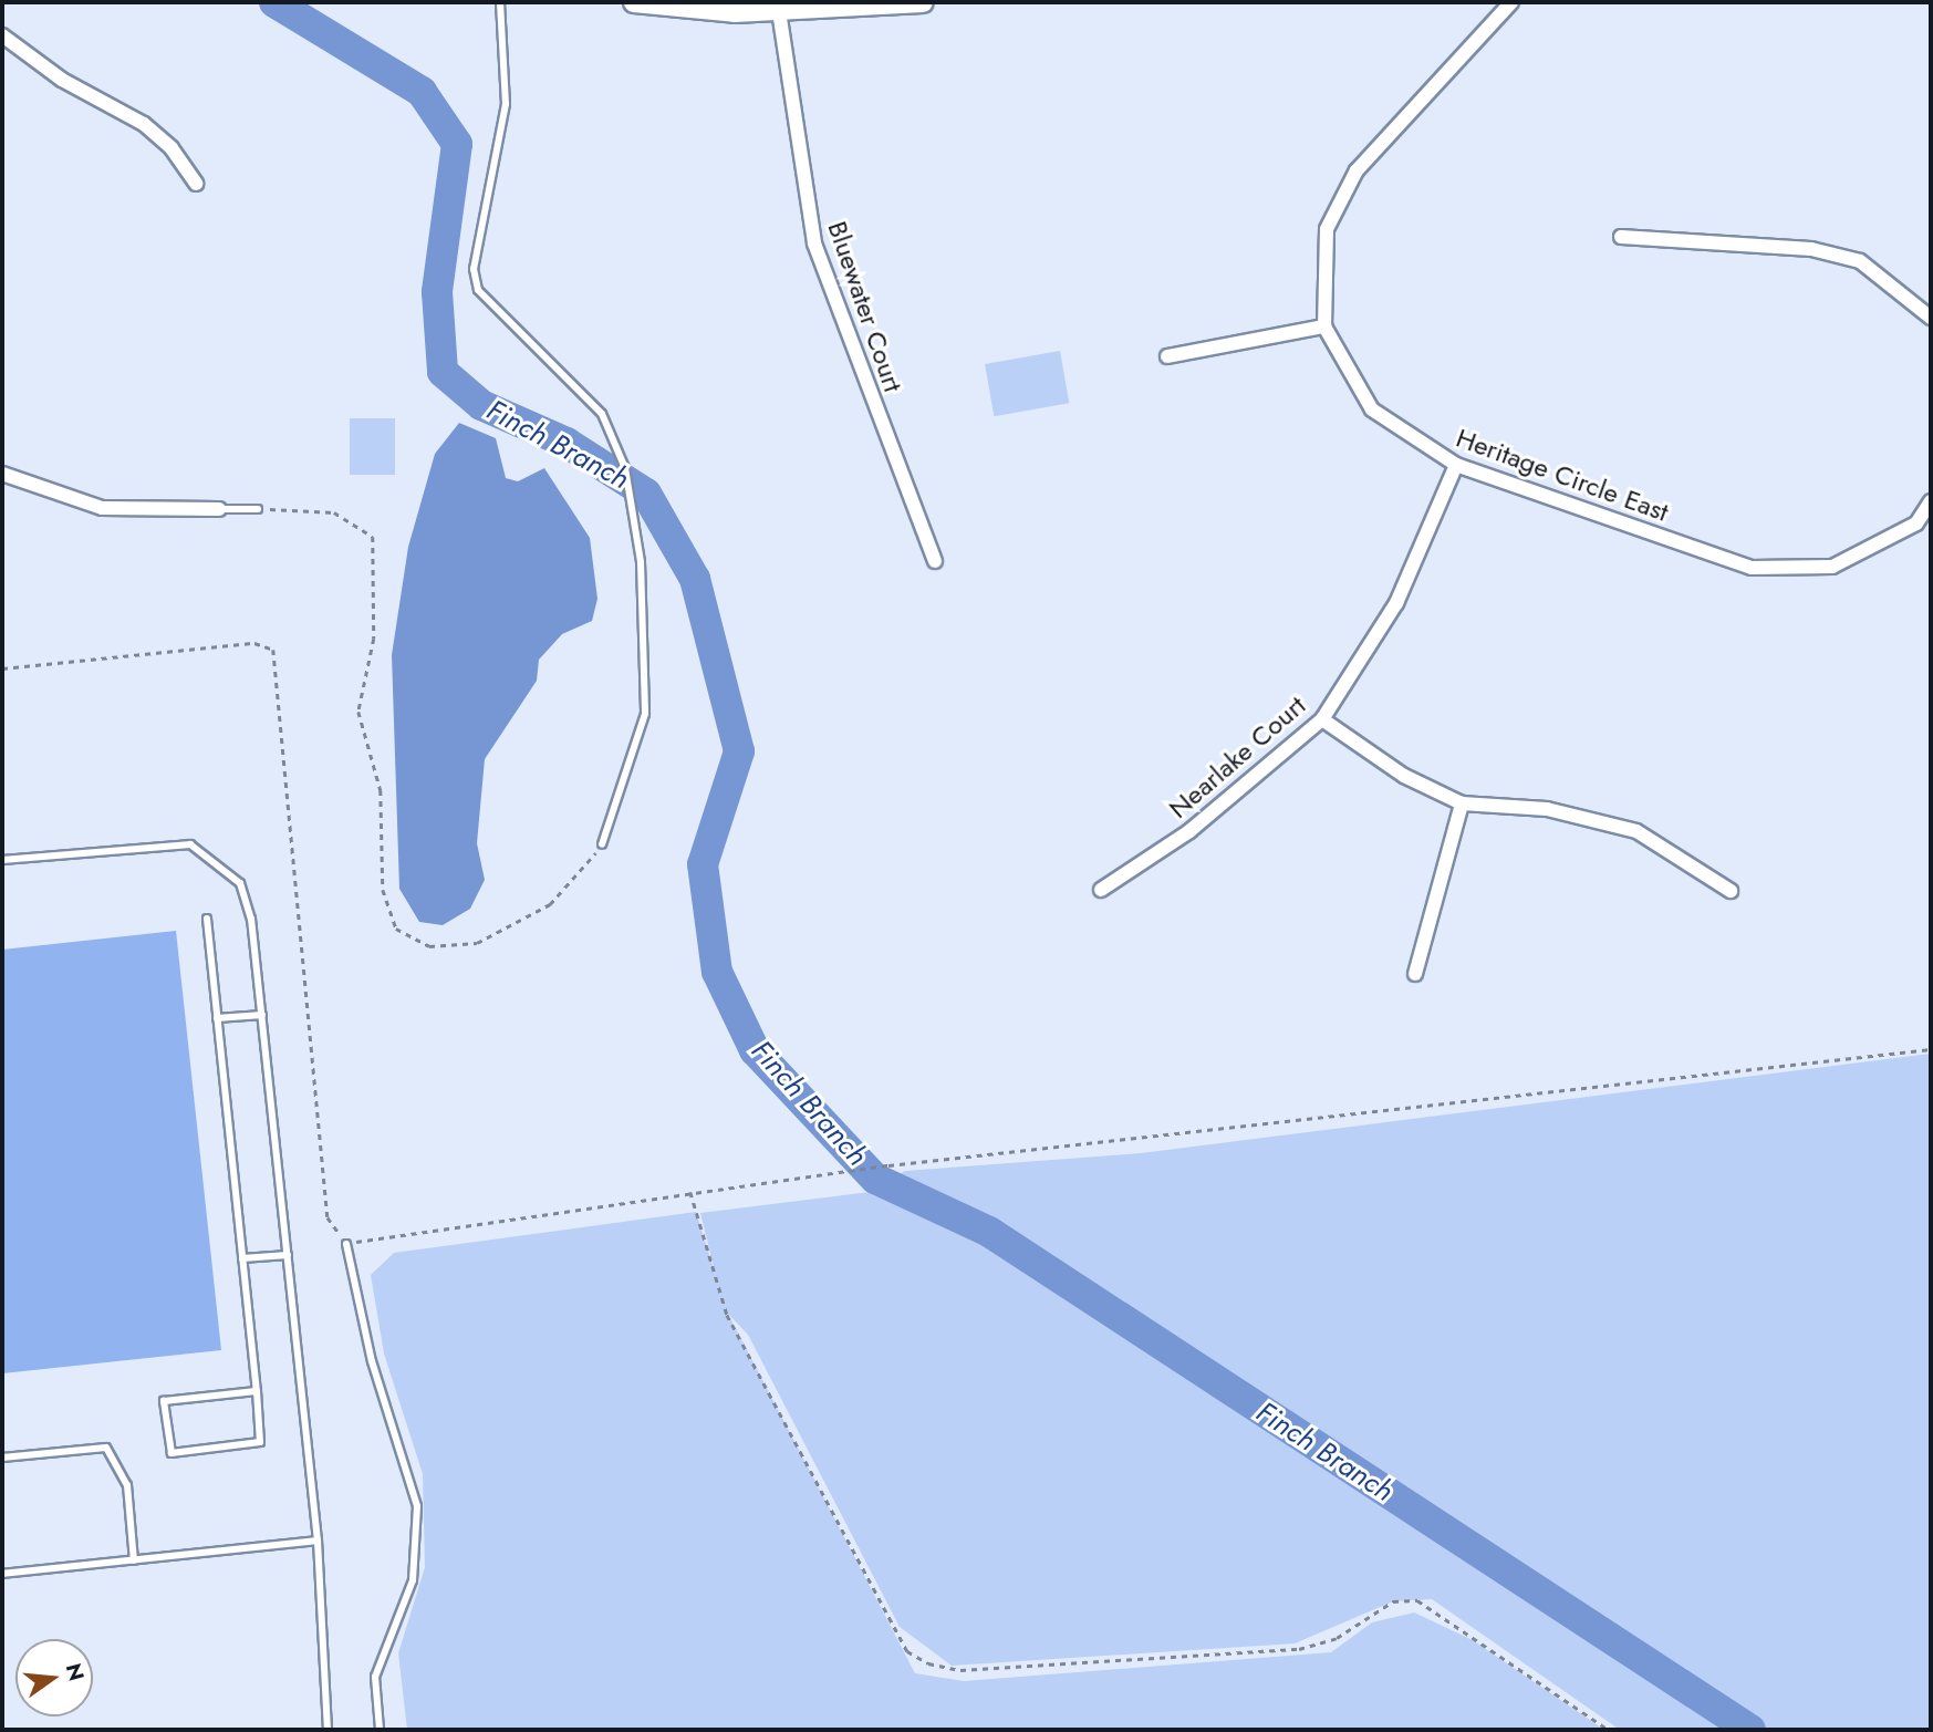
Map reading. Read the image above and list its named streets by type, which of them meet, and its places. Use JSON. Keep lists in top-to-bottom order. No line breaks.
{"streets":{"street":["Bluewater Court","Heritage Circle East","Nearlake Court"]},"crossings":[["Heritage Circle East","Nearlake Court"]],"water":["Finch Branch"],"north":"right"}
